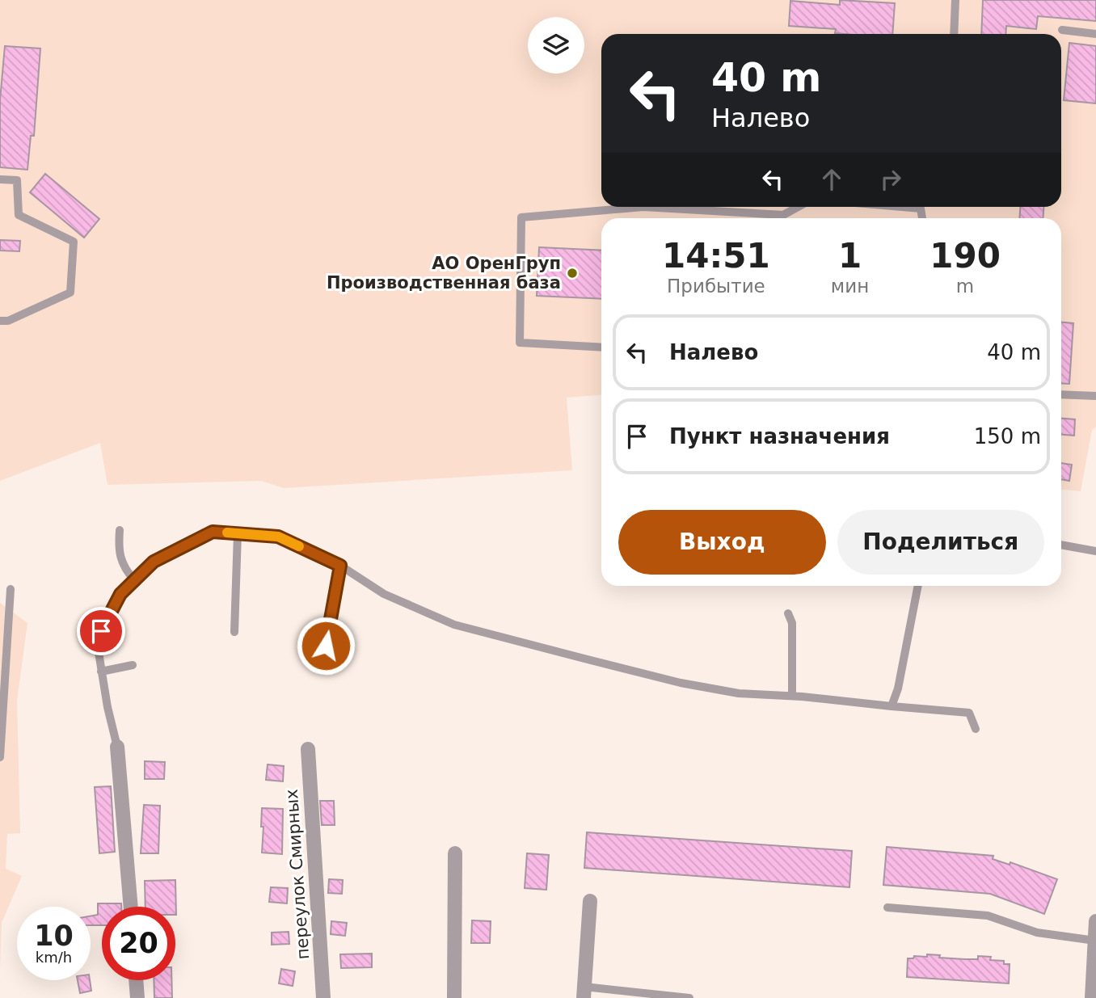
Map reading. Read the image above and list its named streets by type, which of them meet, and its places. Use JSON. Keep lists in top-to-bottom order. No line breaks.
{"streets":{"street":["переулок Смирных"]},"places":["АО ОренГруп Производственная база"],"page":{"turn":["40 m","Налево"],"eta":["14:51","Прибытие","1","мин","190","m"],"list":[{"name":"Налево","value":"40 m"},{"name":"Пункт назначения","value":"150 m"}],"buttons":["Выход","Поделиться"],"speed":"10 km/h","limit":"20"}}
